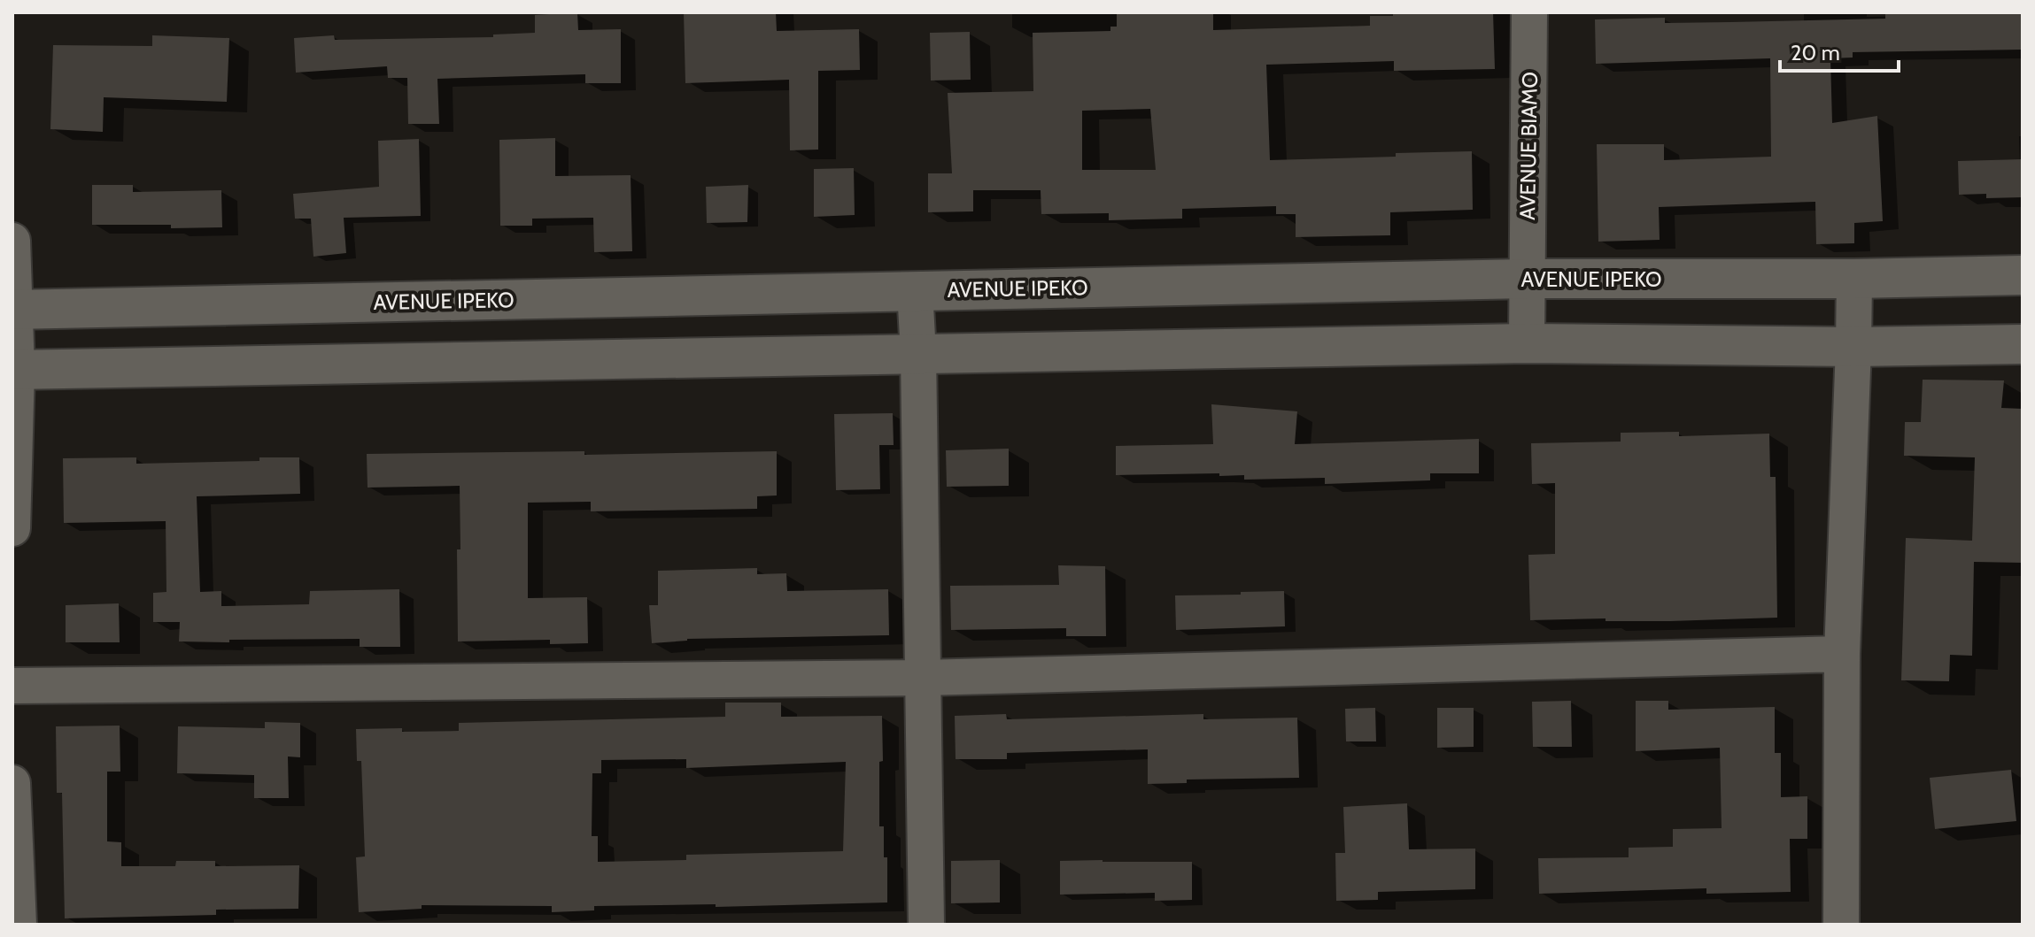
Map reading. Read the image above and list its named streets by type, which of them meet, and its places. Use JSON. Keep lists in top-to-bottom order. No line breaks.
{"streets":{"street":["AVENUE BIAMO","AVENUE IPEKO"]},"crossings":[["AVENUE BIAMO","AVENUE IPEKO"]],"scale_bar":"20 m"}
